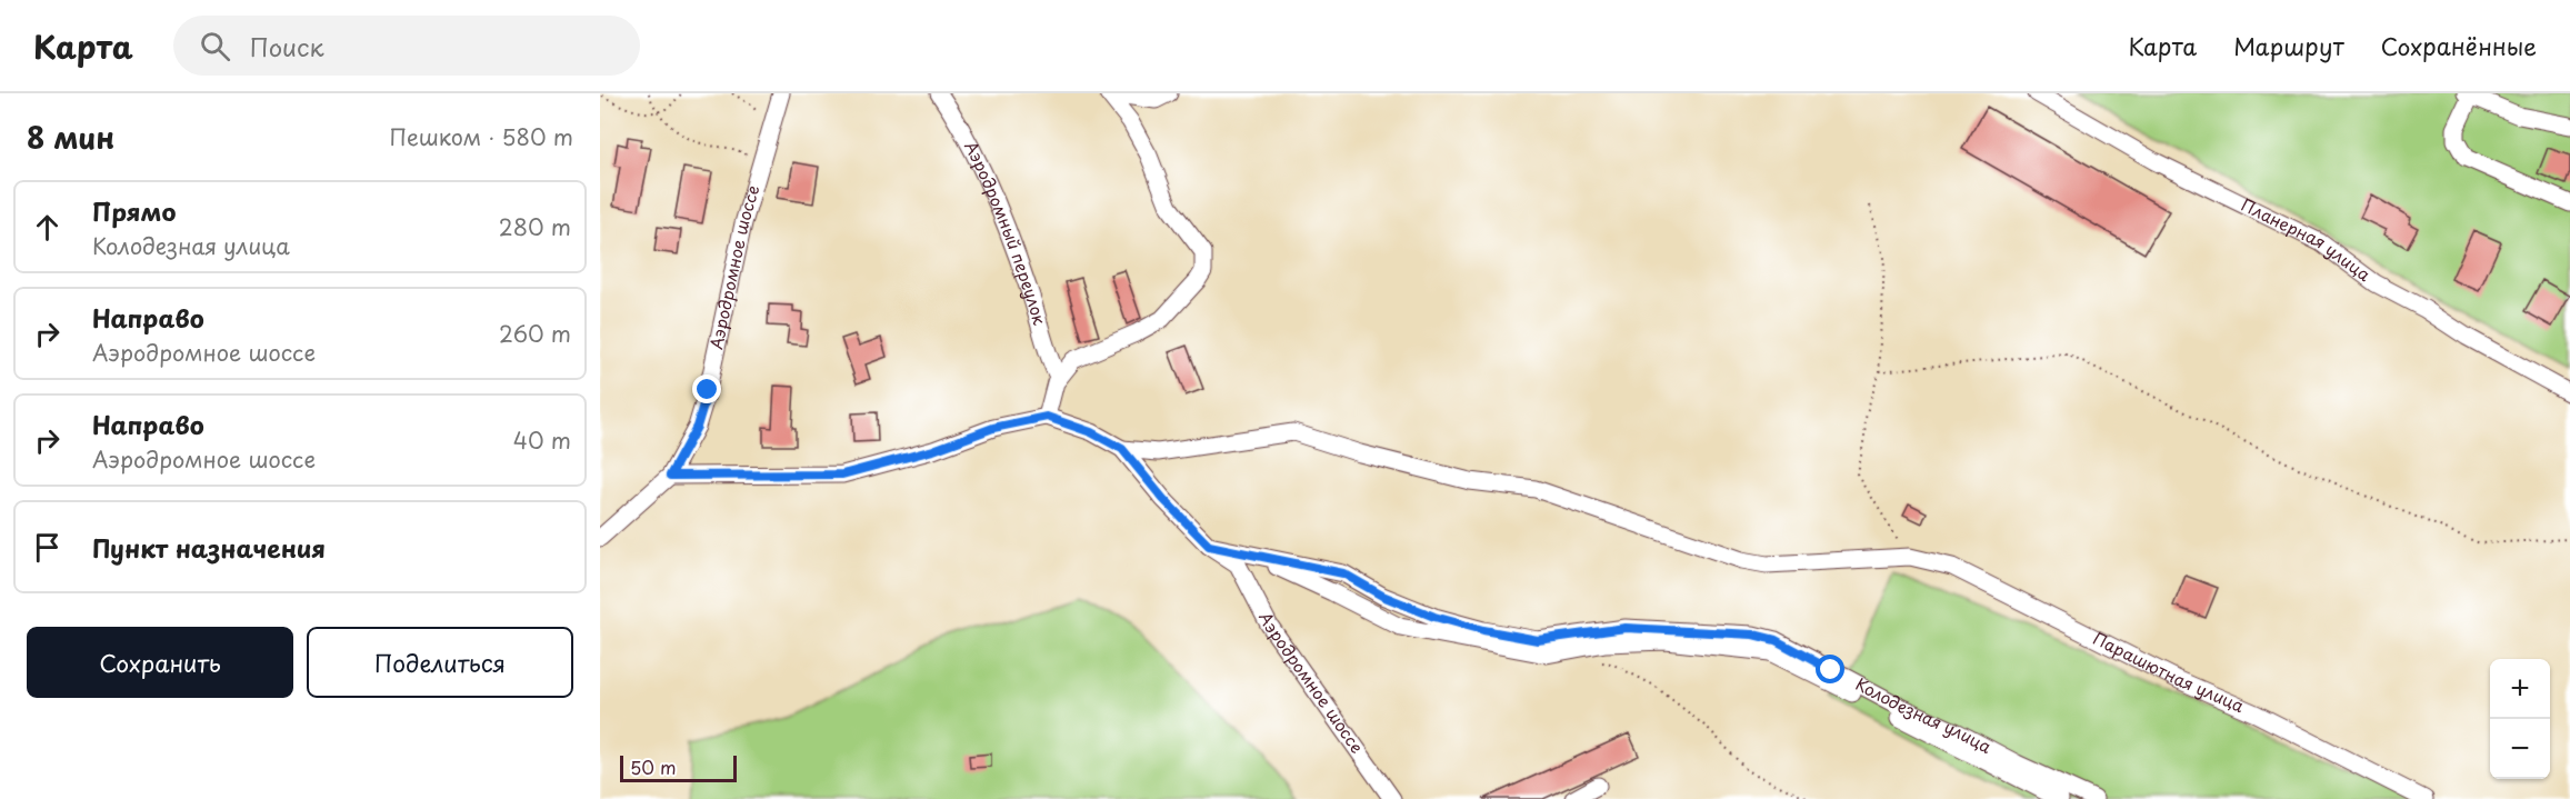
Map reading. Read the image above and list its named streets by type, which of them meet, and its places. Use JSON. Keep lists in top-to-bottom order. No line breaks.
{"streets":{"street":["Аэродромный переулок","Планерная улица","Аэродромное шоссе","Парашютная улица","Колодезная улица"]},"crossings":[["Аэродромное шоссе","Парашютная улица"],["Аэродромное шоссе","Колодезная улица"]],"scale_bar":"50 m","page":{"header":"Карта","search":"Поиск","nav":["Карта","Маршрут","Сохранённые"],"heading":["8 мин","Пешком · 580 m"],"list":[["Прямо","Колодезная улица","280 m"],["Направо","Аэродромное шоссе","260 m"],["Направо","Аэродромное шоссе","40 m"],"Пункт назначения"],"buttons":["Сохранить","Поделиться"],"map_buttons":["+","−"],"scale":"50 m"}}
